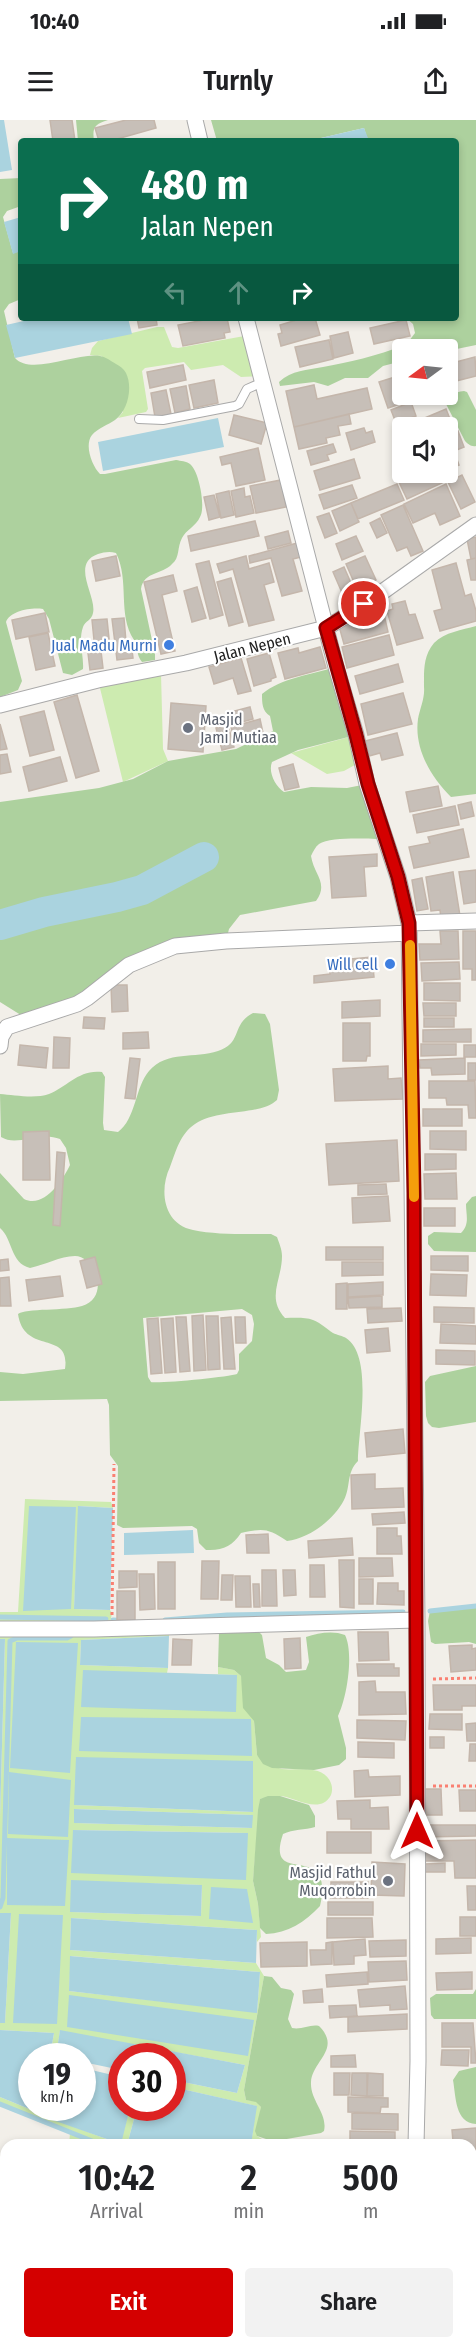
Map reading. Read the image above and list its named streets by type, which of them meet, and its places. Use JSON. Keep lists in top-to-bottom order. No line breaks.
{"streets":{"street":["Jalan Nepen"]},"places":["Jual Madu Murni","Masjid Jami Mutiaa","Will cell","Masjid Fathul Muqorrobin"],"north":"left","page":{"status":"10:40","header":"Turnly","turn":["480 m","Jalan Nepen"],"speed":"19 km/h","limit":"30","eta":["10:42","Arrival","2","min","500","m"],"buttons":["Exit","Share"]}}
